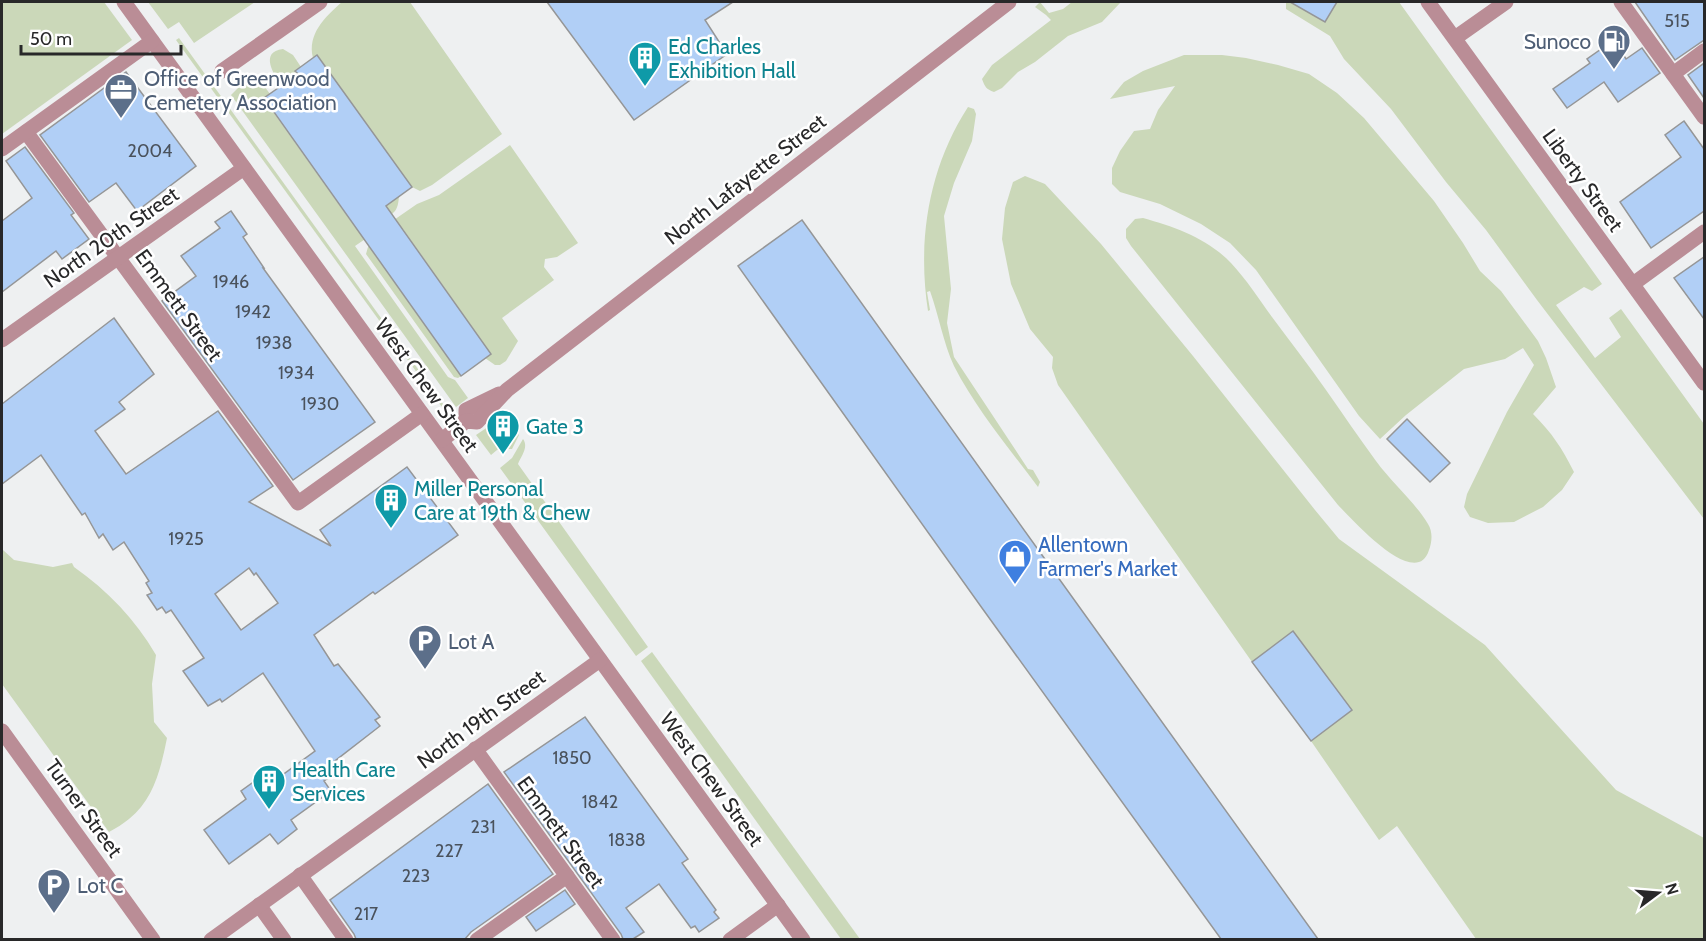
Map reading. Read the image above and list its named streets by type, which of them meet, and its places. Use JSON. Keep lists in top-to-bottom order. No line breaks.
{"streets":{"street":["North Lafayette Street","Liberty Street","North 20th Street","Emmett Street","West Chew Street","North 19th Street","Turner Street"]},"crossings":[["North Lafayette Street","West Chew Street"],["North 20th Street","Emmett Street"],["North 20th Street","West Chew Street"],["Emmett Street","West Chew Street"],["Emmett Street","North 19th Street"],["West Chew Street","North 19th Street"]],"places":{"fuel station":["Sunoco"],"building":["Ed Charles Exhibition Hall","Gate 3","Miller Personal Care at 19th & Chew","Health Care Services"],"office":["Office of Greenwood Cemetery Association"],"shop":["Allentown Farmer's Market"],"parking":["Lot A","Lot C"]},"house_numbers":["515","2004","1946","1942","1938","1934","1930","1925","1850","1842","231","1838","227","223","217"],"scale_bar":"50 m","north":"right"}
